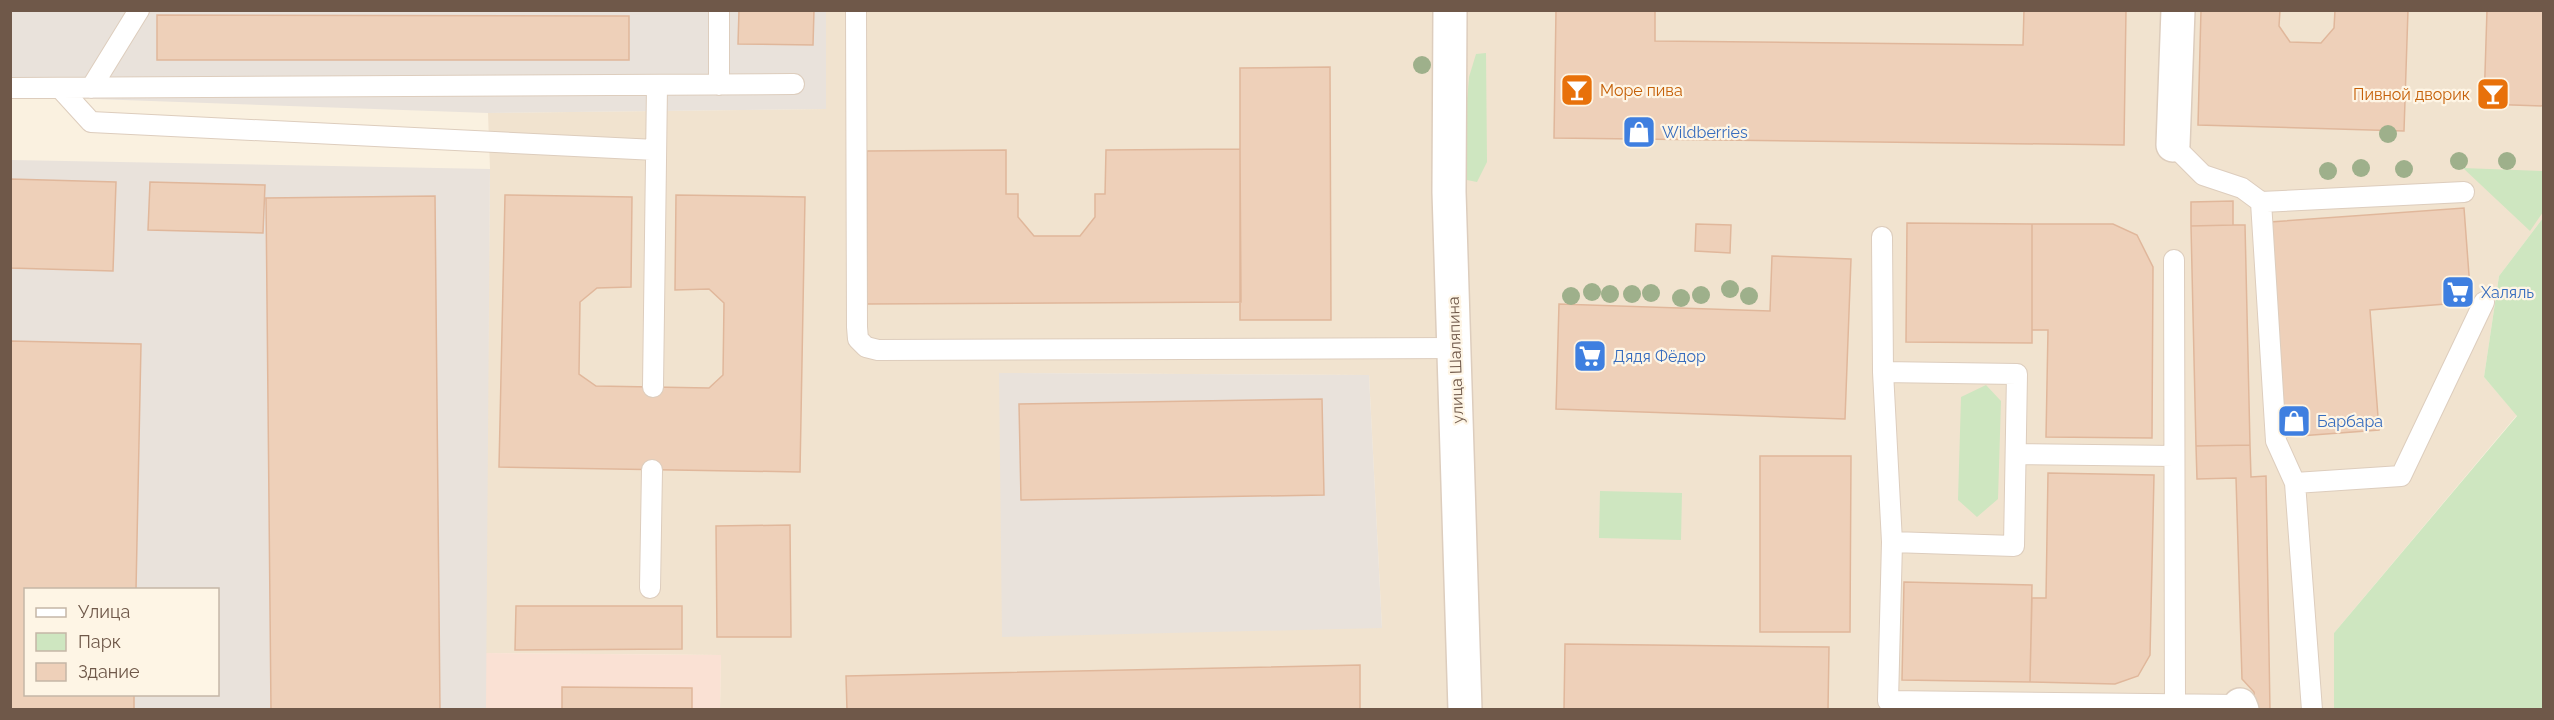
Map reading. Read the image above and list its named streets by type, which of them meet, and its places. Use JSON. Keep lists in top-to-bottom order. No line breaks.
{"streets":{"street":["улица Шаляпина"]},"places":{"bar":["Море пива","Пивной дворик"],"shop":["Wildberries","Барбара"],"supermarket":["Халяль","Дядя Фёдор"]},"legend":["Улица","Парк","Здание"]}
